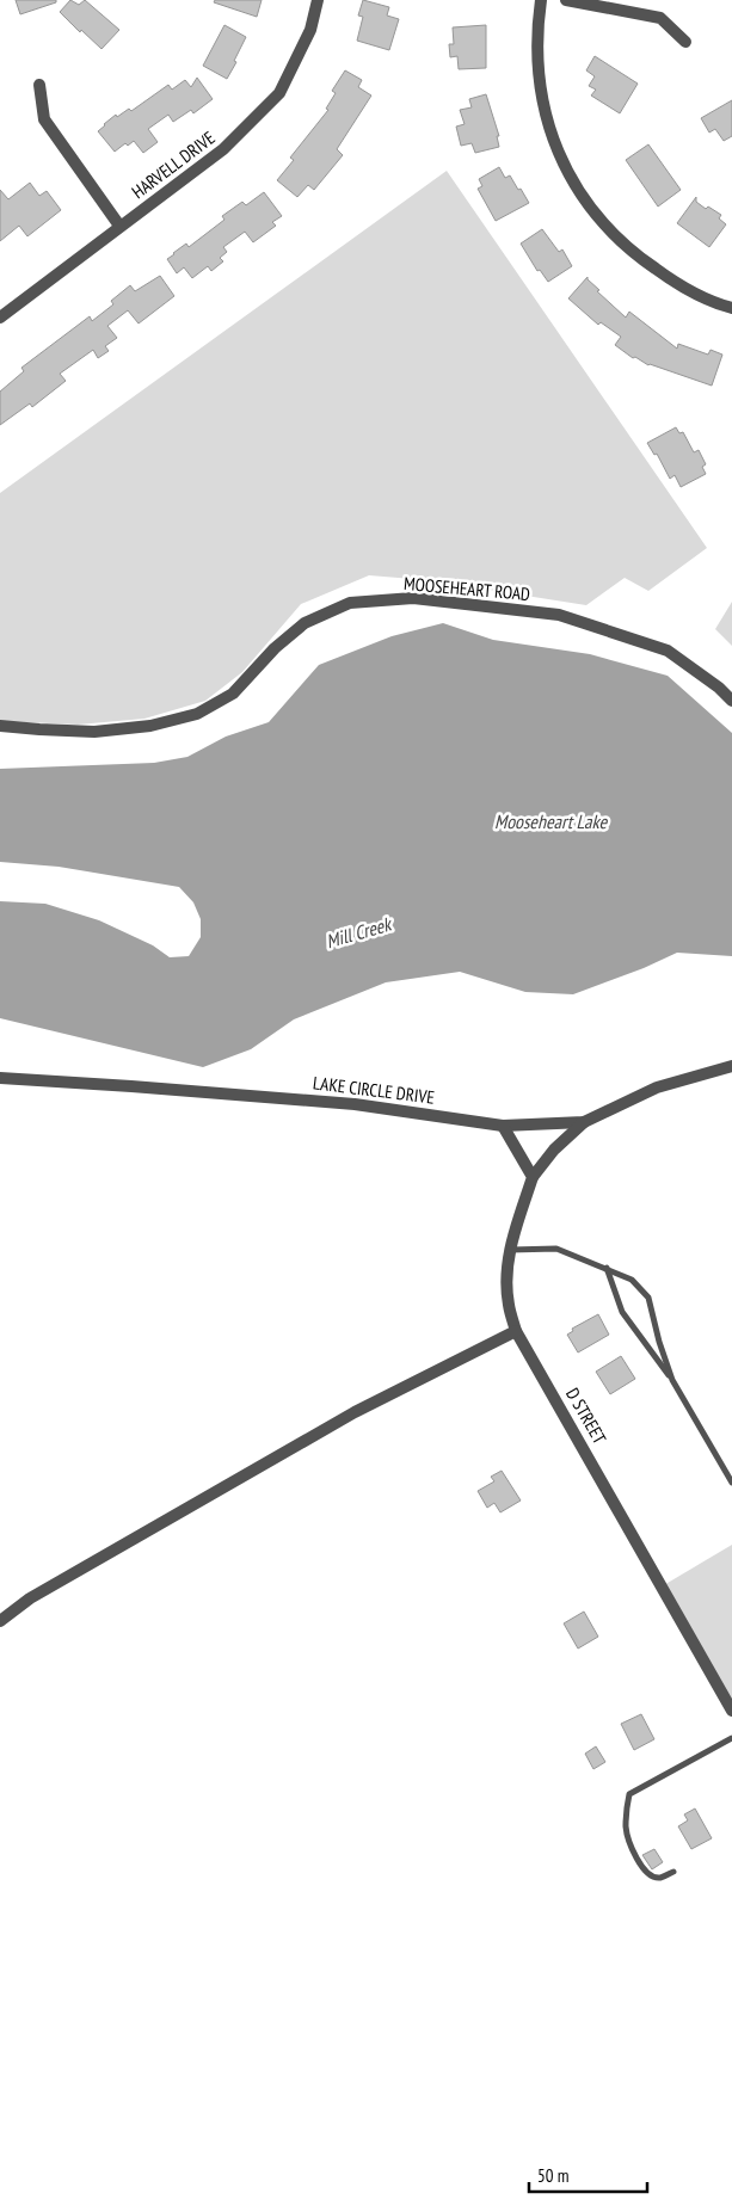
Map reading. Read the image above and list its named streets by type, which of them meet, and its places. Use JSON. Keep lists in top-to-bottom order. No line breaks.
{"streets":{"street":["HARVELL DRIVE","MOOSEHEART ROAD","LAKE CIRCLE DRIVE","D STREET"]},"water":["Mooseheart Lake","Mill Creek"],"scale_bar":"50 m"}
